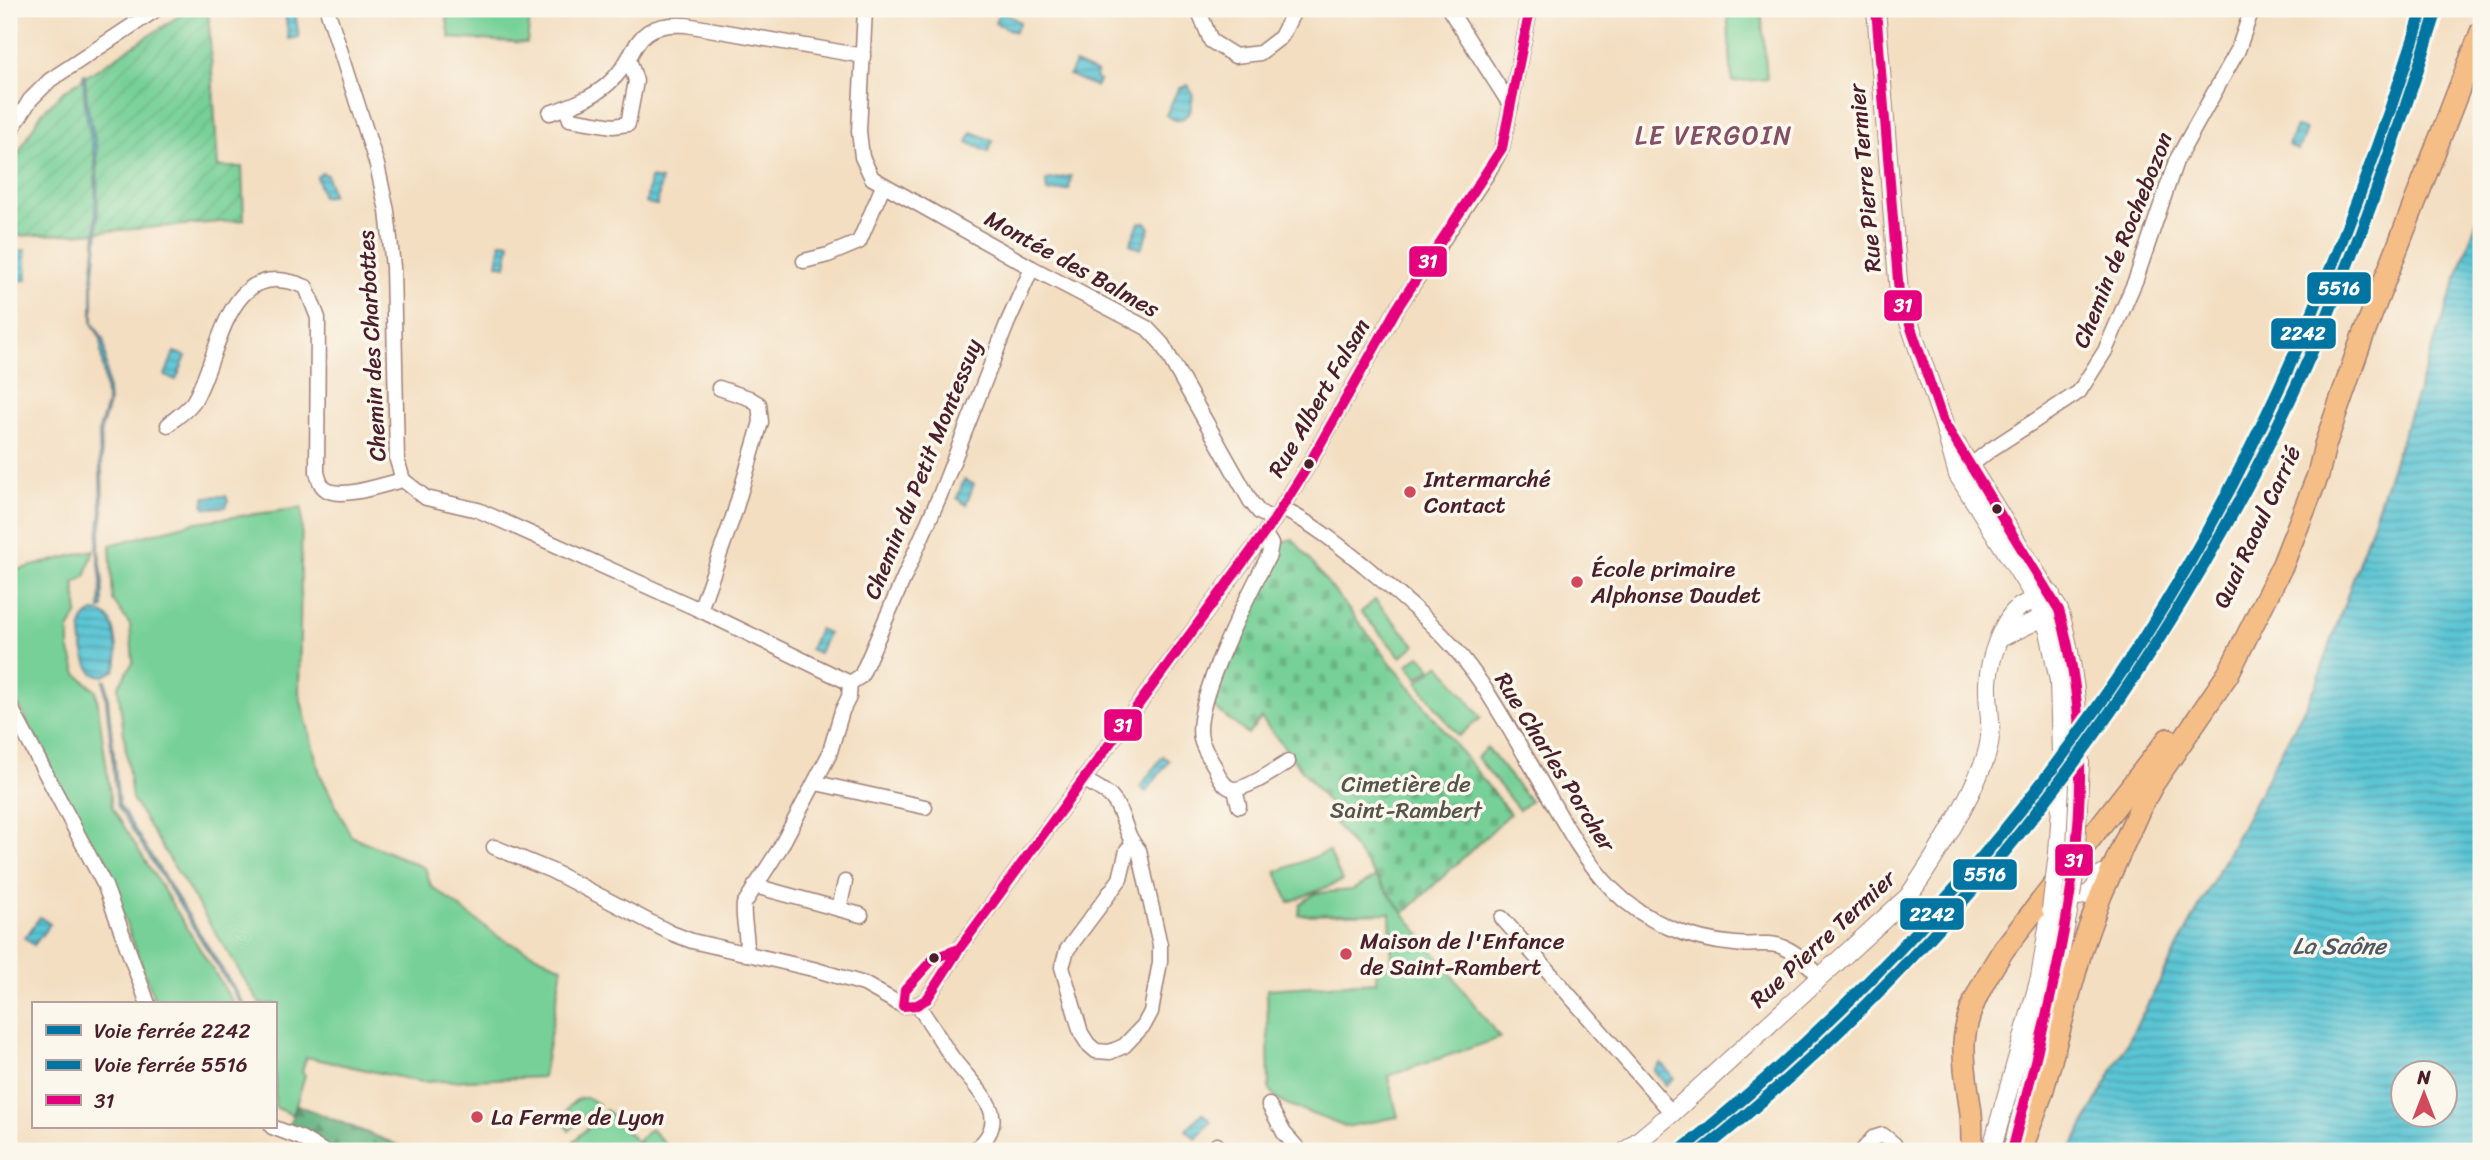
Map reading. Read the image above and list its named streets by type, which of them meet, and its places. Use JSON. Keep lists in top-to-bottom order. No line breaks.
{"streets":{"main road":["Quai Raoul Carrié"],"street":["Rue Pierre Termier","Chemin de Rochebozon","Montée des Balmes","Chemin des Charbottes","Rue Albert Falsan","Chemin du Petit Montessuy","Rue Charles Porcher"]},"crossings":[["Rue Pierre Termier","Chemin de Rochebozon"],["Rue Pierre Termier","Rue Charles Porcher"],["Montée des Balmes","Rue Albert Falsan"],["Montée des Balmes","Chemin du Petit Montessuy"],["Montée des Balmes","Rue Charles Porcher"],["Chemin des Charbottes","Chemin du Petit Montessuy"],["Rue Albert Falsan","Rue Charles Porcher"]],"districts":["LE VERGOIN"],"water":["La Saône"],"parks":["Cimetière de Saint-Rambert"],"places":["Intermarché Contact","École primaire Alphonse Daudet","Maison de l'Enfance de Saint-Rambert","La Ferme de Lyon"],"lines":["rail line 2242","transit line 31","rail line 5516"],"legend":["Voie ferrée 2242","Voie ferrée 5516","31"],"north":"top"}
